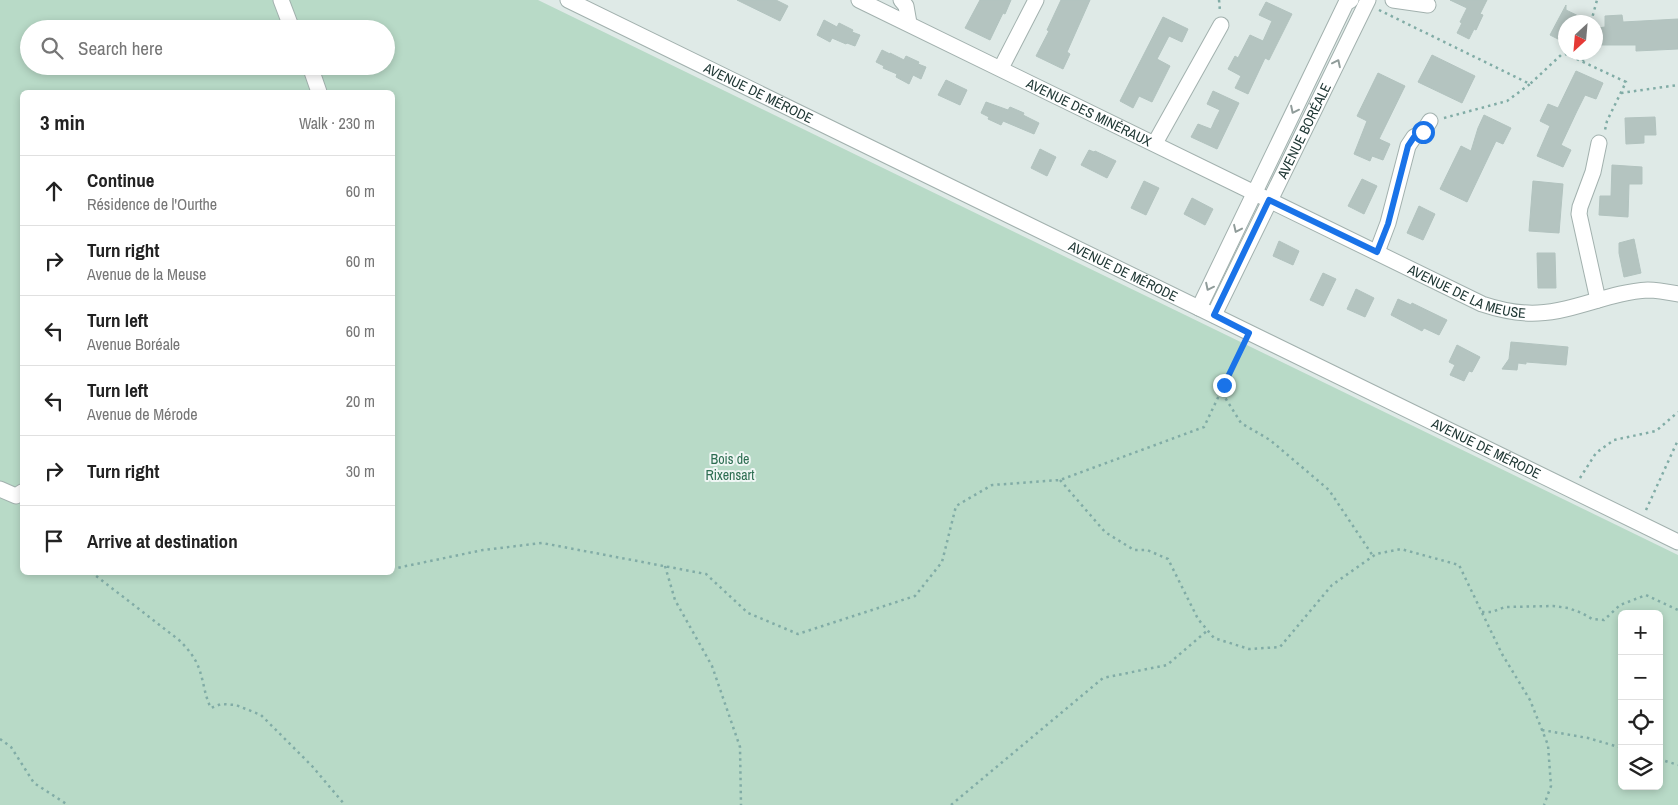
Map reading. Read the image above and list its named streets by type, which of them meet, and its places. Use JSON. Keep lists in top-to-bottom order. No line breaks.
{"streets":{"street":["AVENUE DE MÉRODE","AVENUE DES MINÉRAUX","AVENUE BORÉALE","AVENUE DE LA MEUSE"]},"crossings":[["AVENUE DE MÉRODE","AVENUE BORÉALE"],["AVENUE DES MINÉRAUX","AVENUE BORÉALE"],["AVENUE DES MINÉRAUX","AVENUE DE LA MEUSE"],["AVENUE BORÉALE","AVENUE DE LA MEUSE"]],"parks":["Bois de Rixensart"],"north":"bottom left","page":{"search":"Search here","heading":["3 min","Walk · 230 m"],"list":[["Continue","Résidence de l'Ourthe","60 m"],["Turn right","Avenue de la Meuse","60 m"],["Turn left","Avenue Boréale","60 m"],["Turn left","Avenue de Mérode","20 m"],["Turn right","30 m"],"Arrive at destination"],"map_buttons":["+","−"]}}
